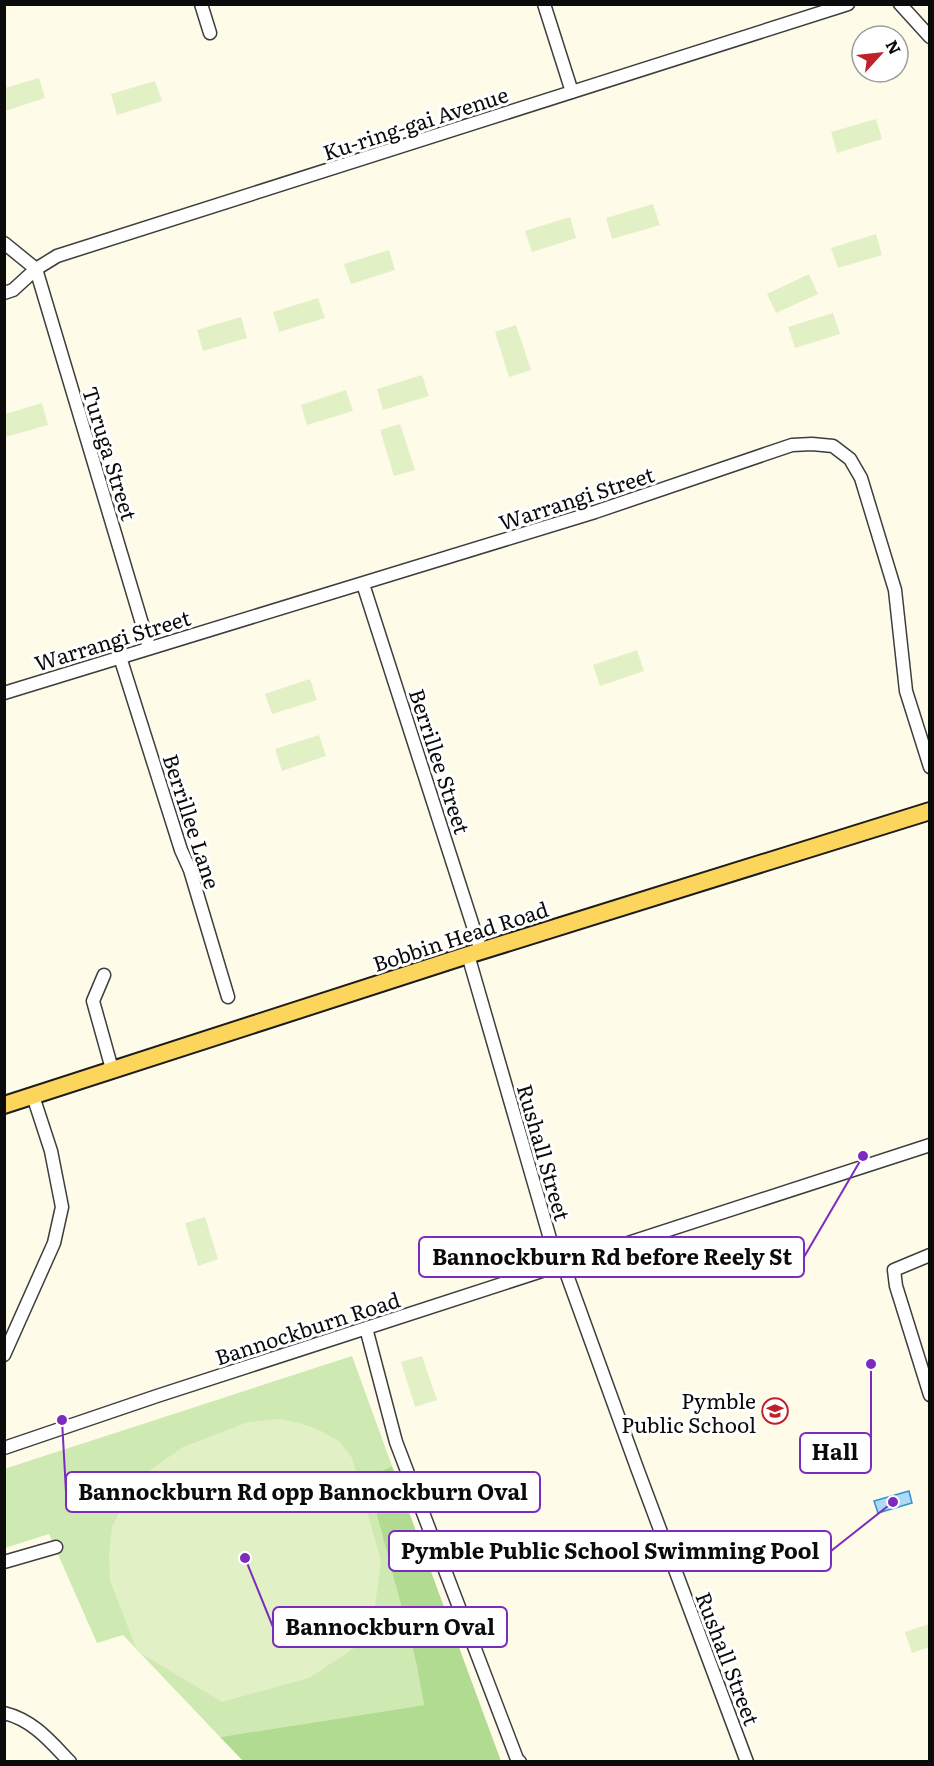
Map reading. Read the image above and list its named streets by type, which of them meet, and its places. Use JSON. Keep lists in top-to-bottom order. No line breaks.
{"streets":{"main road":["Bobbin Head Road"],"street":["Ku-ring-gai Avenue","Turuga Street","Warrangi Street","Berrillee Street","Berrillee Lane","Rushall Street","Bannockburn Road"]},"crossings":[["Ku-ring-gai Avenue","Turuga Street"],["Turuga Street","Warrangi Street"],["Warrangi Street","Berrillee Street"],["Warrangi Street","Berrillee Lane"],["Berrillee Street","Bobbin Head Road"],["Berrillee Street","Rushall Street"],["Bobbin Head Road","Rushall Street"],["Rushall Street","Bannockburn Road"]],"places":{"other":["Bannockburn Rd before Reely St","Hall","Bannockburn Rd opp Bannockburn Oval","Pymble Public School Swimming Pool","Bannockburn Oval"],"school or university":["Pymble Public School"]},"north":"top right"}
